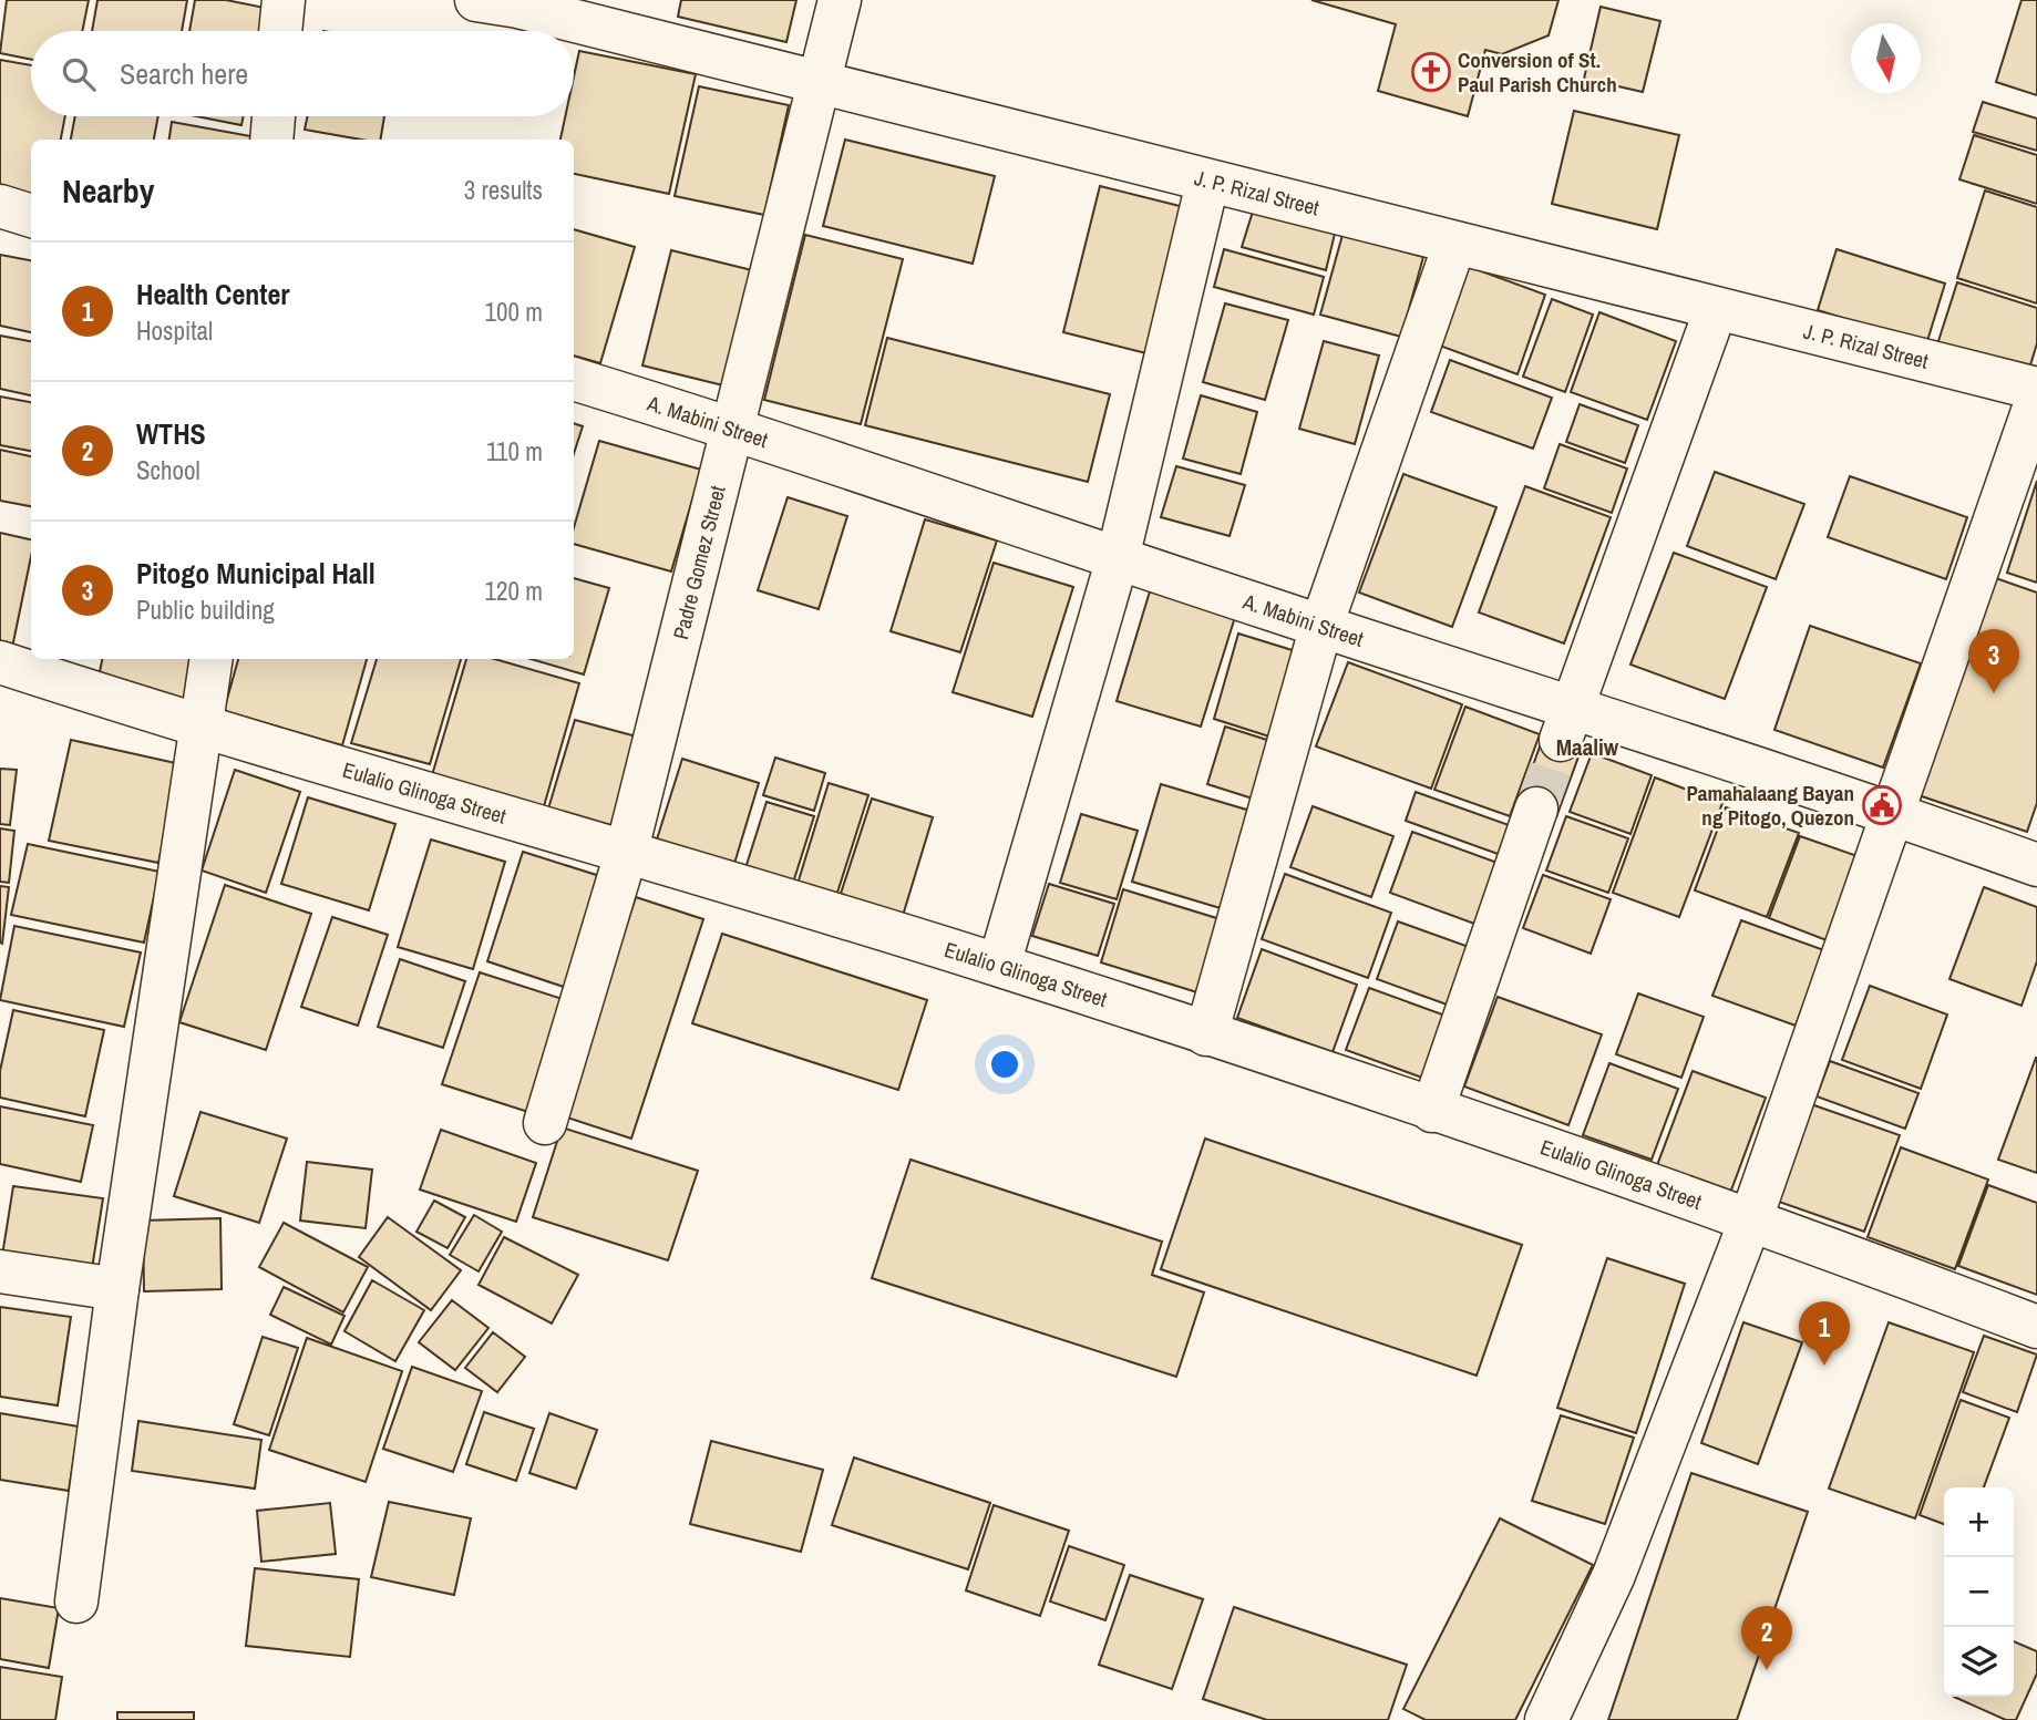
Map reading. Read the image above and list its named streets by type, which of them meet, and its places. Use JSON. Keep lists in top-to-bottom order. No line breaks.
{"streets":{"street":["J. P. Rizal Street","A. Mabini Street","Padre Gomez Street","Eulalio Glinoga Street"]},"crossings":[["J. P. Rizal Street","Padre Gomez Street"],["A. Mabini Street","Padre Gomez Street"],["Padre Gomez Street","Eulalio Glinoga Street"]],"districts":["Maaliw"],"places":{"church":["Conversion of St. Paul Parish Church"],"public building":["Pamahalaang Bayan ng Pitogo, Quezon"]},"north":"bottom","page":{"search":"Search here","heading":["Nearby","3 results"],"list":[{"mark":"1","name":"Health Center","note":"Hospital","value":"100 m"},{"mark":"2","name":"WTHS","note":"School","value":"110 m"},{"mark":"3","name":"Pitogo Municipal Hall","note":"Public building","value":"120 m"}],"pins":["3","1","2"],"map_buttons":["+","−"]}}
